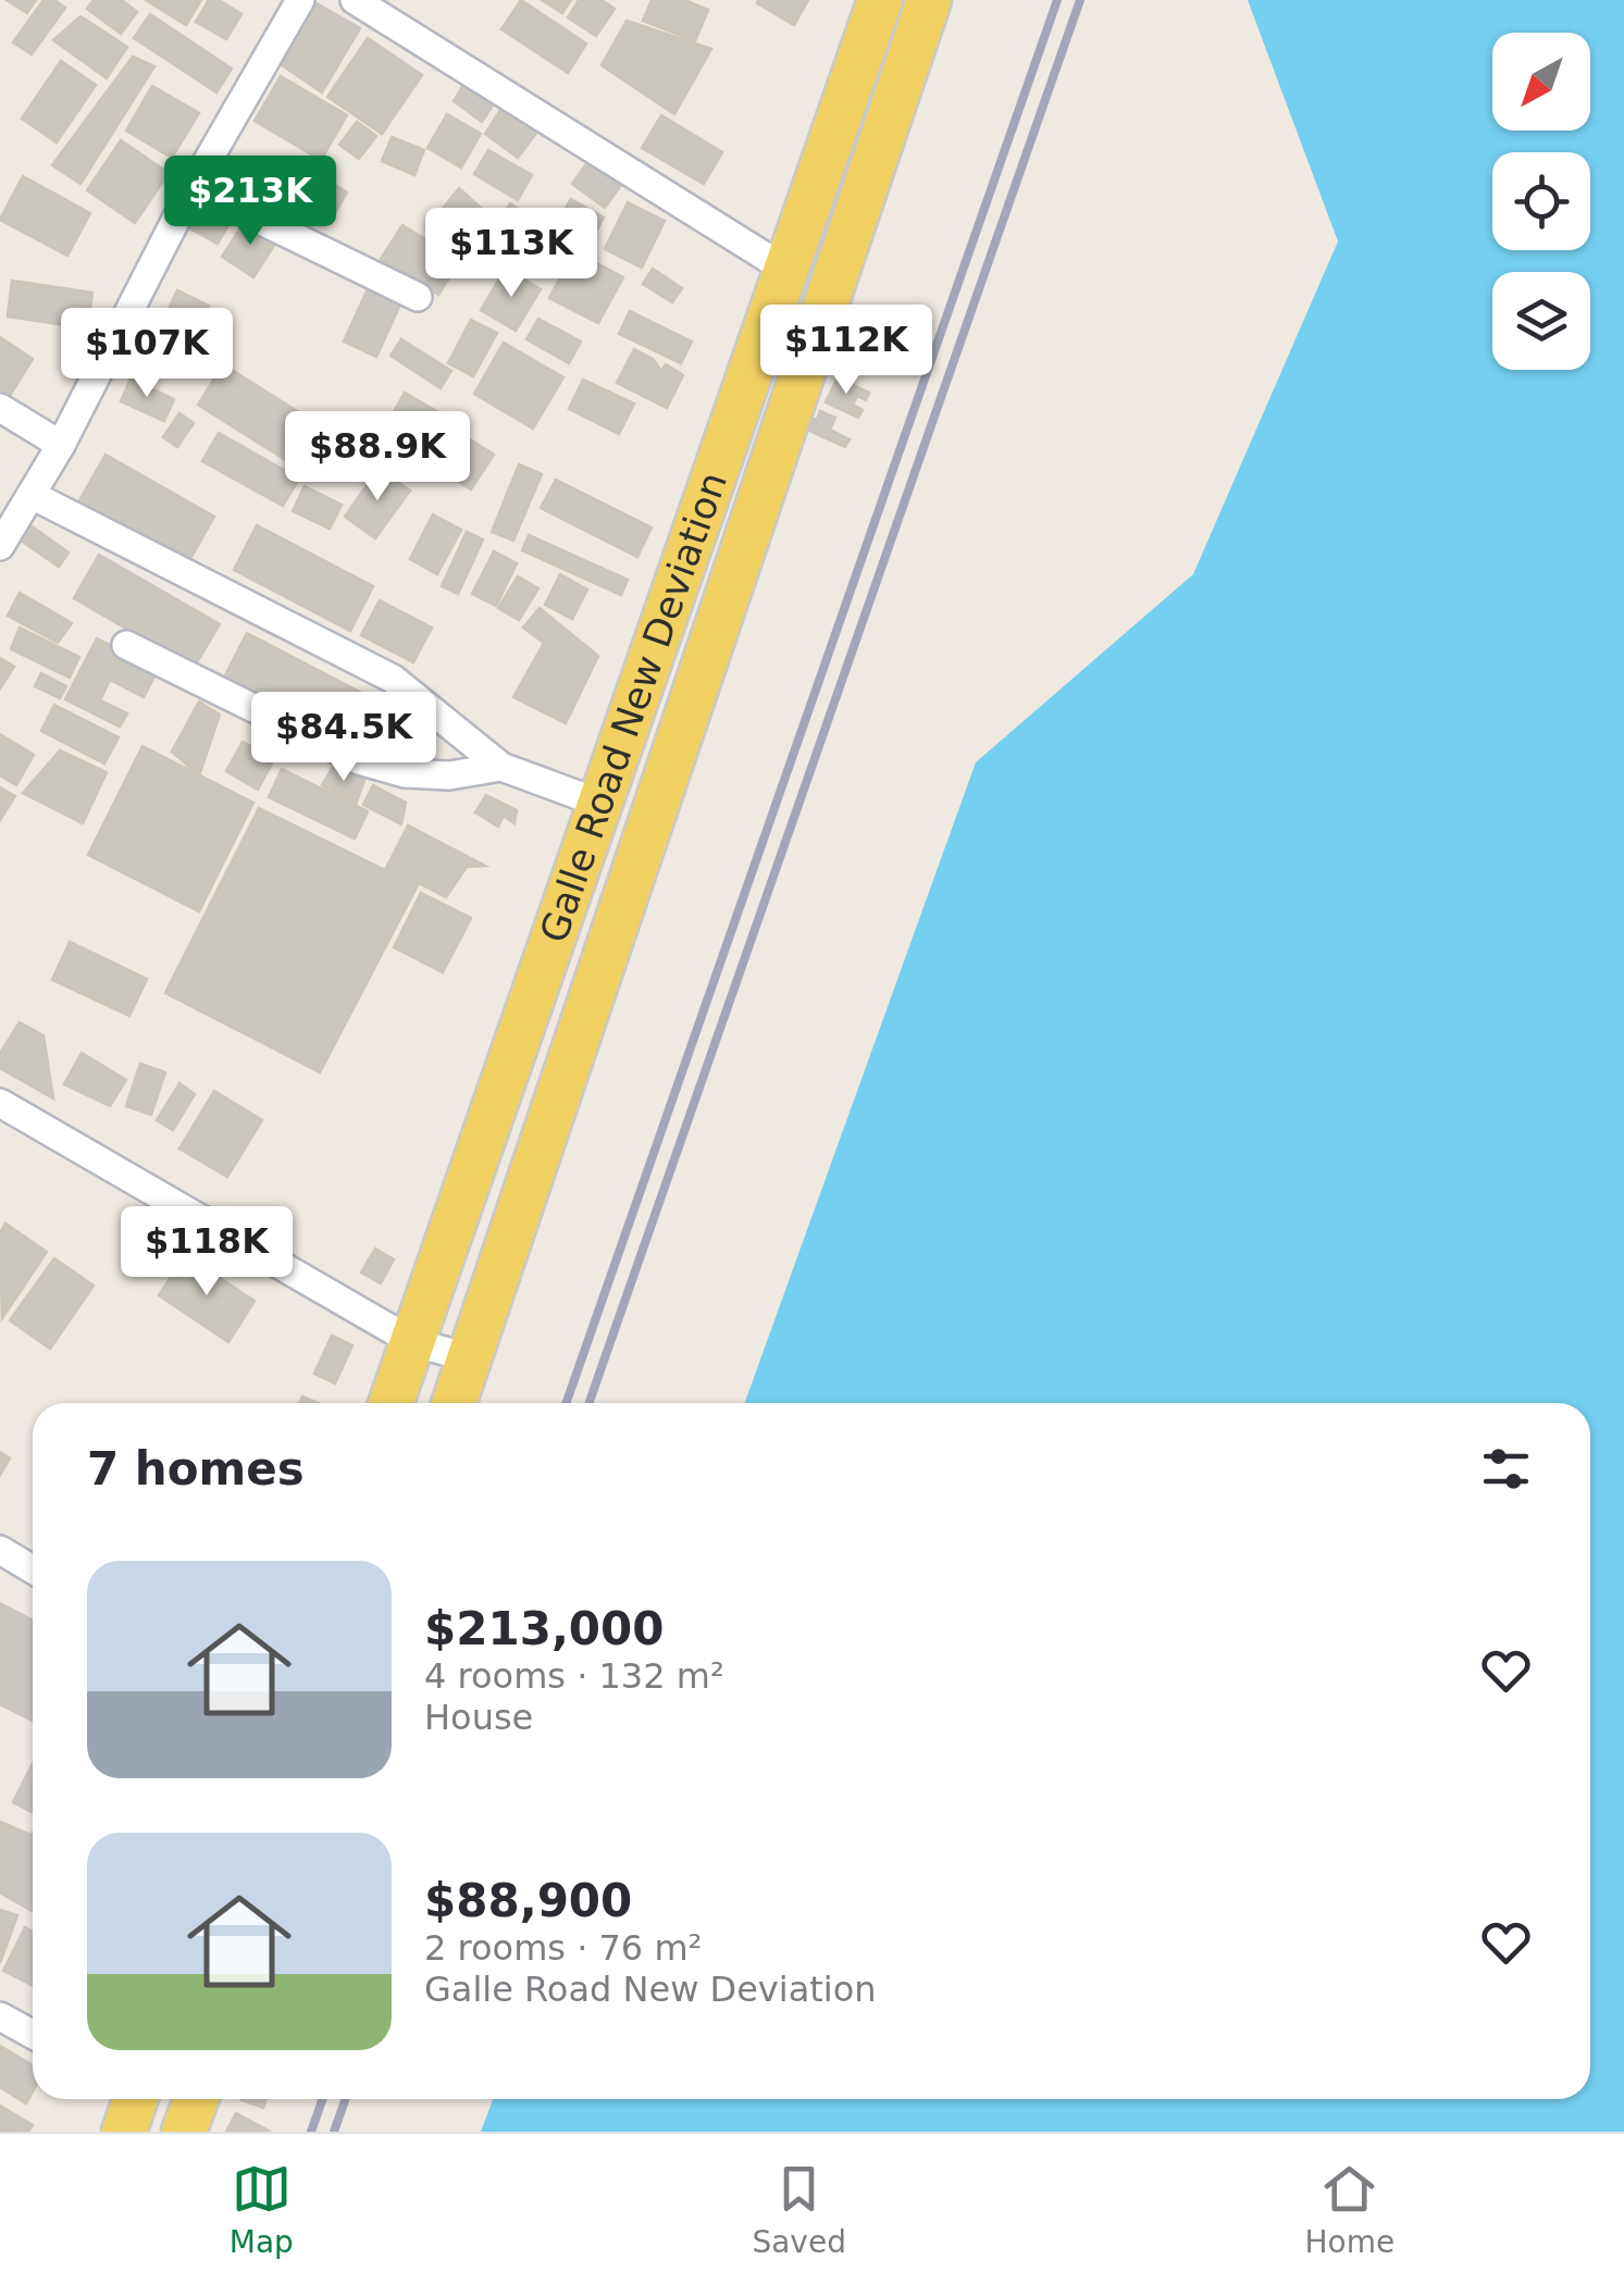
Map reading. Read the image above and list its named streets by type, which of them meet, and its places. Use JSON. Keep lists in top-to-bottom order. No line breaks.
{"streets":{"main road":["Galle Road New Deviation"]},"north":"bottom left","page":{"price":["$213K","$113K","$112K","$107K","$88.9K","$84.5K","$118K"],"heading":"7 homes","list":[{"name":"$213,000","note":"4 rooms · 132 m² · House"},{"name":"$88,900","note":"2 rooms · 76 m² · Galle Road New Deviation"}],"tabs":["Map","Saved","Home"]}}
